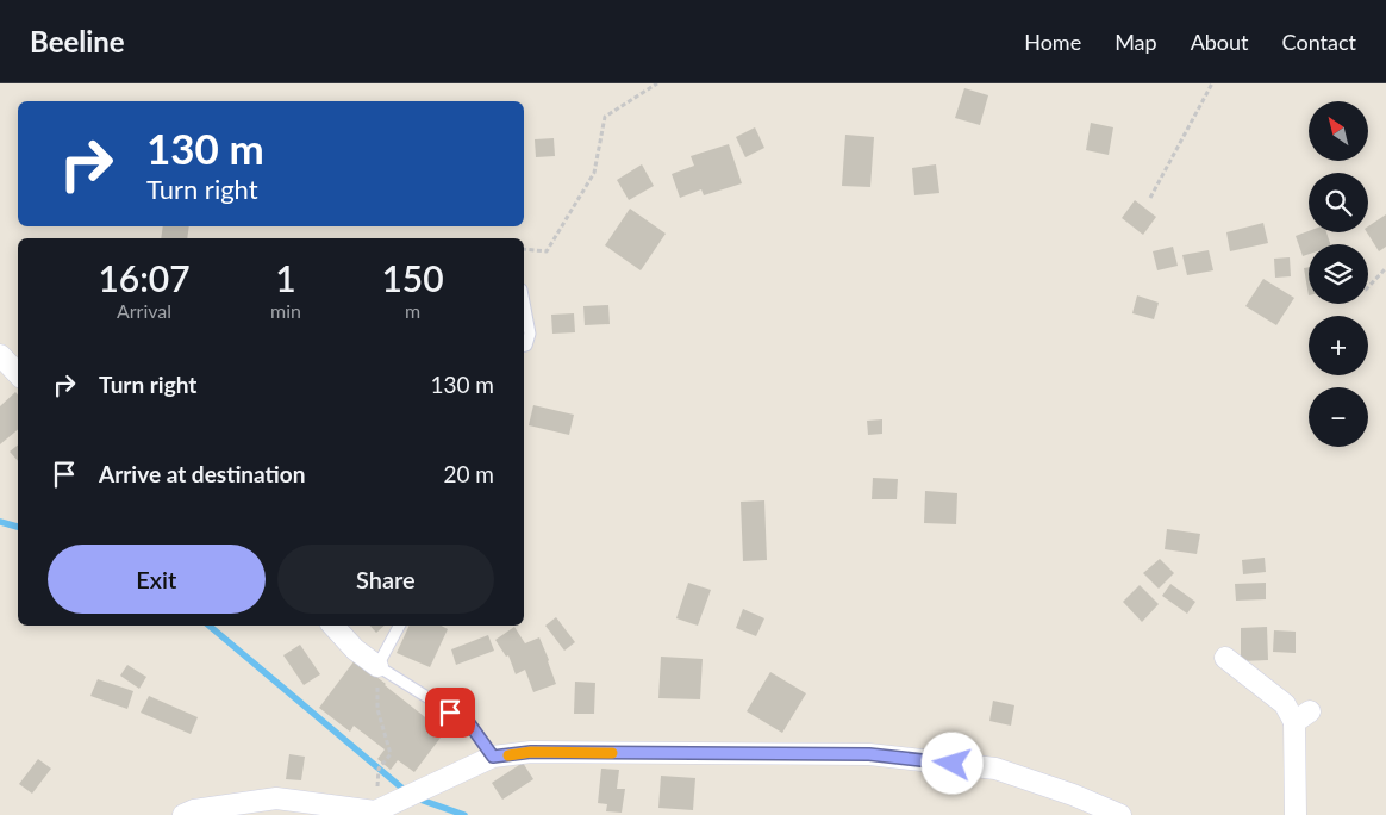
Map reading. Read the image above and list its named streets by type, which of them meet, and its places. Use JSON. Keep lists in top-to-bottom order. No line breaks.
{"north":"top left","page":{"header":"Beeline","nav":["Home","Map","About","Contact"],"map_buttons":["+","−"],"turn":["130 m","Turn right"],"eta":["16:07","Arrival","1","min","150","m"],"list":[{"name":"Turn right","value":"130 m"},{"name":"Arrive at destination","value":"20 m"}],"buttons":["Exit","Share"]}}
